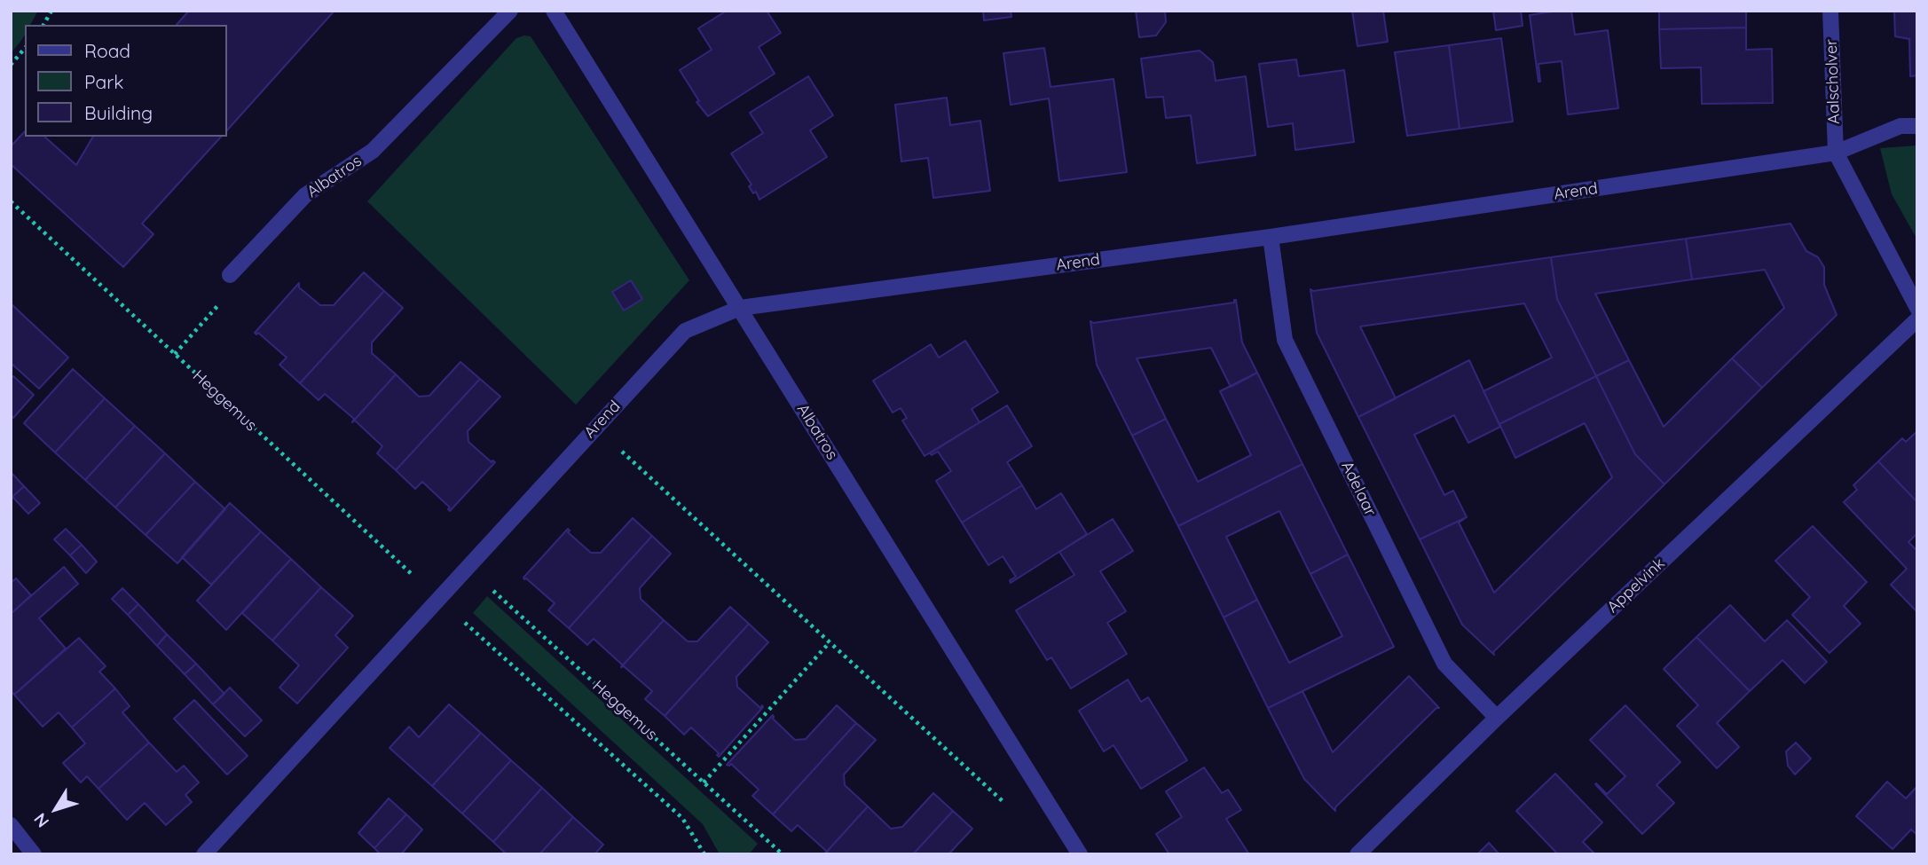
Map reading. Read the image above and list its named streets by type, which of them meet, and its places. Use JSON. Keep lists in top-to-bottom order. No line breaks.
{"streets":{"street":["Aalscholver","Albatros","Arend","Adelaar","Appelvink"],"path":["Heggemus"]},"crossings":[["Aalscholver","Arend"],["Albatros","Arend"],["Arend","Heggemus"],["Arend","Adelaar"],["Adelaar","Appelvink"]],"legend":["Road","Park","Building"],"north":"bottom left"}
